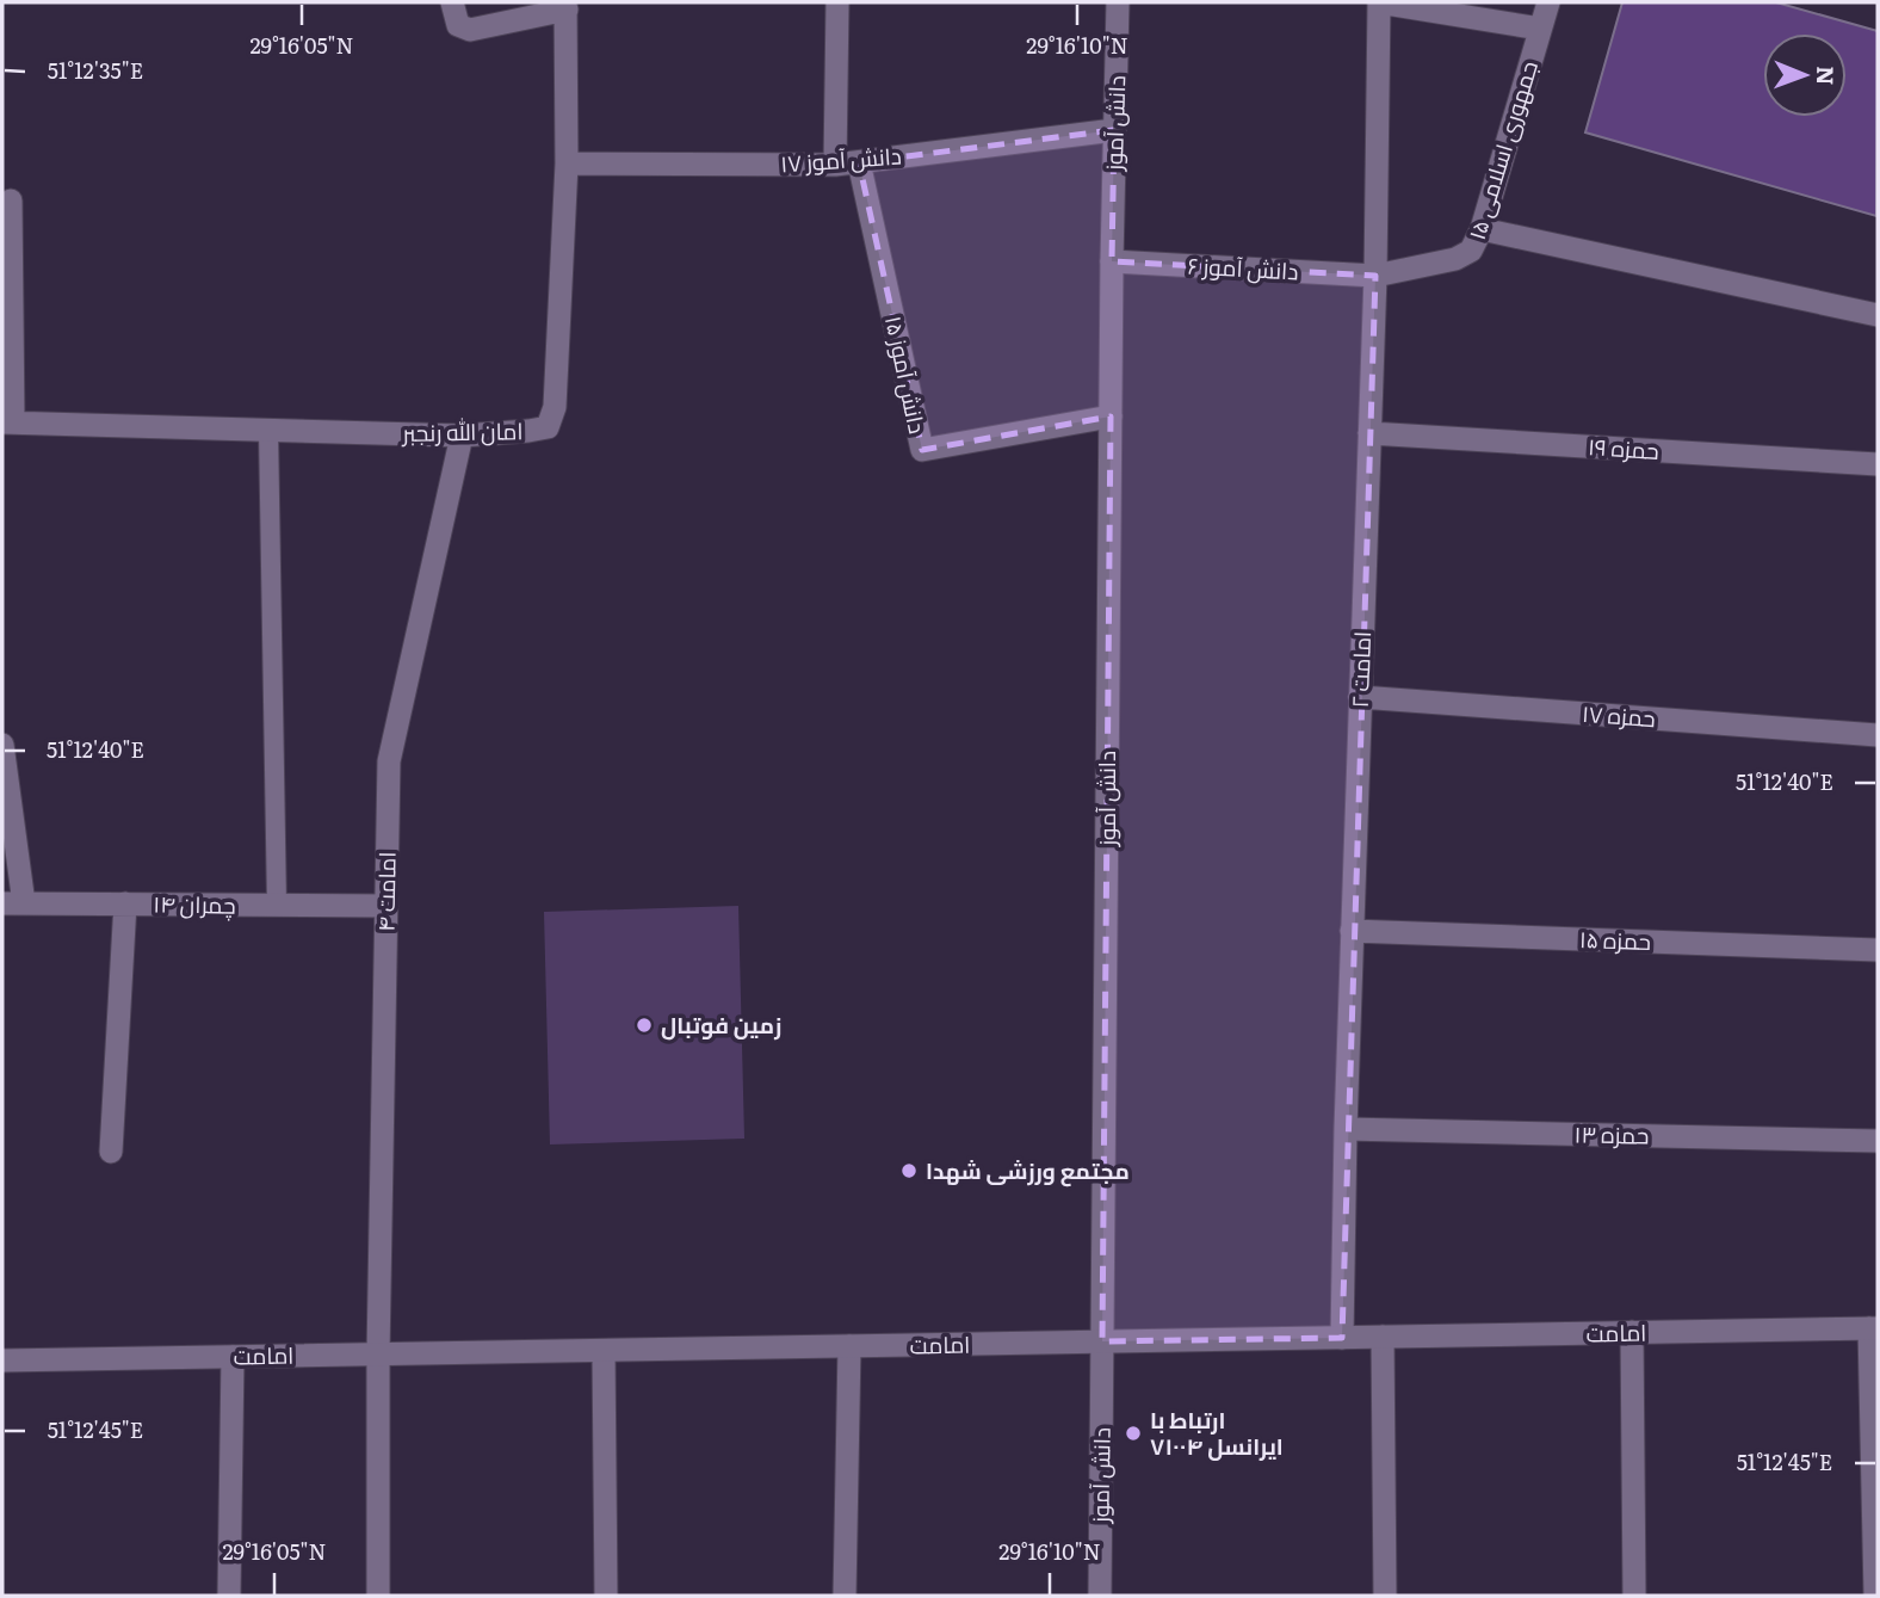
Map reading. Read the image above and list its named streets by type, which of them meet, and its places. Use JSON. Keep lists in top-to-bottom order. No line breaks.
{"streets":{"street":["دانش آموز","جمهوری اسلامی ۱۵","دانش آموز ۱۷","دانش آموز ۶","دانش آموز ۱۵","امان الله رنجبر","حمزه ۱۹","امامت ۲","حمزه ۱۷","امامت ۴","چمران ۱۴","حمزه ۱۵","حمزه ۱۳","امامت"]},"crossings":[["دانش آموز","دانش آموز ۱۷"],["دانش آموز","دانش آموز ۶"],["دانش آموز","دانش آموز ۱۵"],["دانش آموز","امامت"],["جمهوری اسلامی ۱۵","دانش آموز ۶"],["جمهوری اسلامی ۱۵","امامت ۲"],["دانش آموز ۱۷","دانش آموز ۱۵"],["دانش آموز ۱۷","امان الله رنجبر"],["دانش آموز ۶","امامت ۲"],["امان الله رنجبر","امامت ۴"],["حمزه ۱۹","امامت ۲"],["امامت ۲","حمزه ۱۷"],["امامت ۲","حمزه ۱۵"],["امامت ۲","حمزه ۱۳"],["امامت ۲","امامت"],["امامت ۴","چمران ۱۴"],["امامت ۴","امامت"]],"places":["زمین فوتبال","مجتمع ورزشی شهدا","ارتباط با ایرانسل ۷۱۰۰۴"],"north":"right","coordinates":["29°16'05\"N","29°16'10\"N","51°12'35\"E","51°12'40\"E","51°12'45\"E"]}
